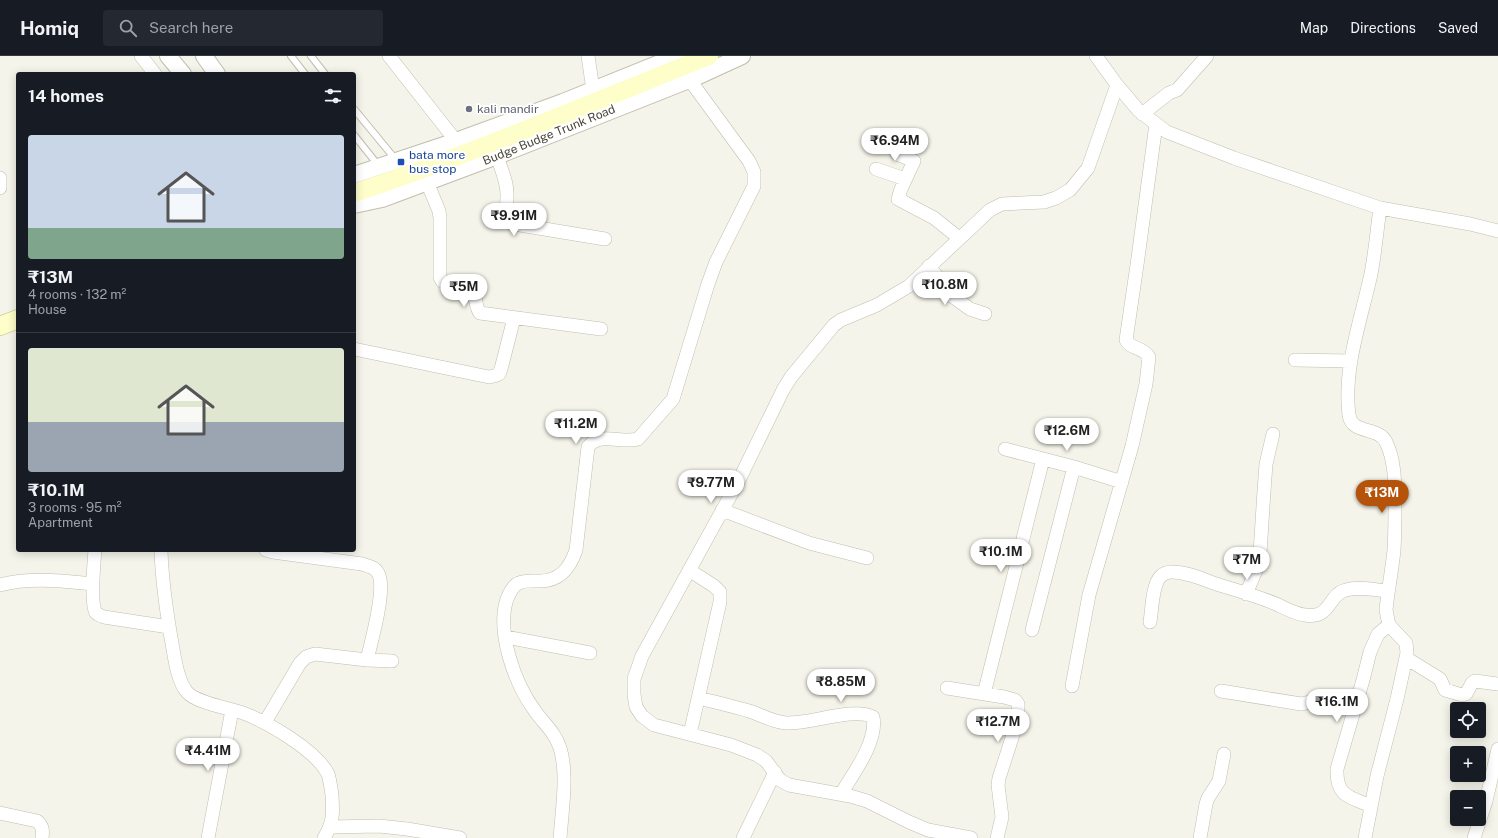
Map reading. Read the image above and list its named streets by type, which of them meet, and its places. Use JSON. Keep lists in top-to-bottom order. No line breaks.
{"streets":{"street":["Budge Budge Trunk Road"]},"places":{"other":["kali mandir"],"transit":["bata more bus stop"]},"page":{"header":"Homiq","search":"Search here","nav":["Map","Directions","Saved"],"heading":"14 homes","list":[{"name":"₹13M","note":"4 rooms · 132 m² · House"},{"name":"₹10.1M","note":"3 rooms · 95 m² · Apartment"}],"price":["₹6.94M","₹9.91M","₹10.8M","₹5M","₹11.2M","₹12.6M","₹9.77M","₹13M","₹10.1M","₹7M","₹8.85M","₹16.1M","₹12.7M","₹4.41M"],"map_buttons":["+","−"]}}
